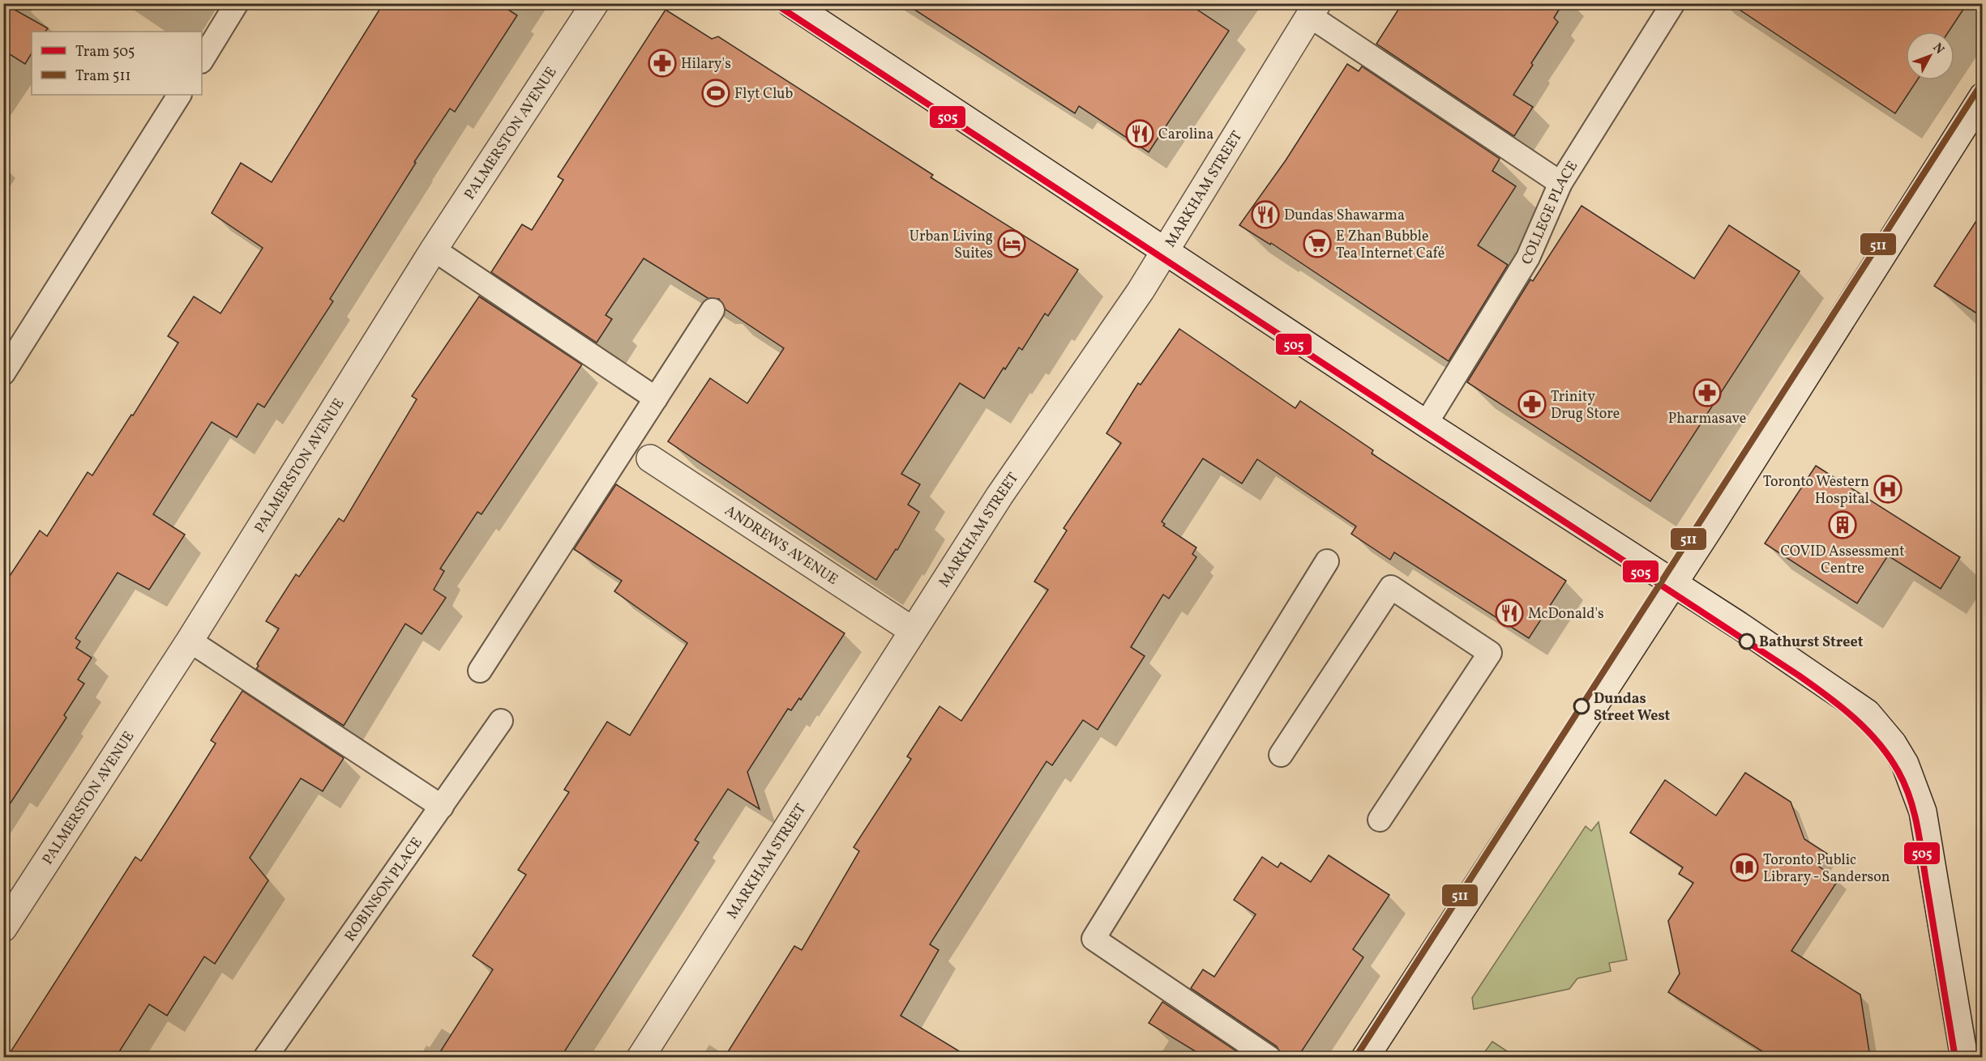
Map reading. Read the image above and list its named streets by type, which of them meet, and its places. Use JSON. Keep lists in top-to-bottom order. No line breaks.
{"streets":{"main road":["PALMERSTON AVENUE","MARKHAM STREET","ANDREWS AVENUE"],"lane":["COLLEGE PLACE","ROBINSON PLACE"]},"crossings":[["MARKHAM STREET","ANDREWS AVENUE"]],"places":{"pharmacy":["Hilary's","Pharmasave","Trinity Drug Store"],"sports":["Flyt Club"],"restaurant":["Carolina","Dundas Shawarma","McDonald's"],"hotel":["Urban Living Suites"],"supermarket":["E Zhan Bubble Tea Internet Café"],"hospital":["Toronto Western Hospital"],"building":["COVID Assessment Centre"],"other":["Bathurst Street","Dundas Street West"],"library":["Toronto Public Library - Sanderson"]},"lines":["tram line 505","tram line 511"],"legend":["Tram 505","Tram 511"],"north":"top right"}
